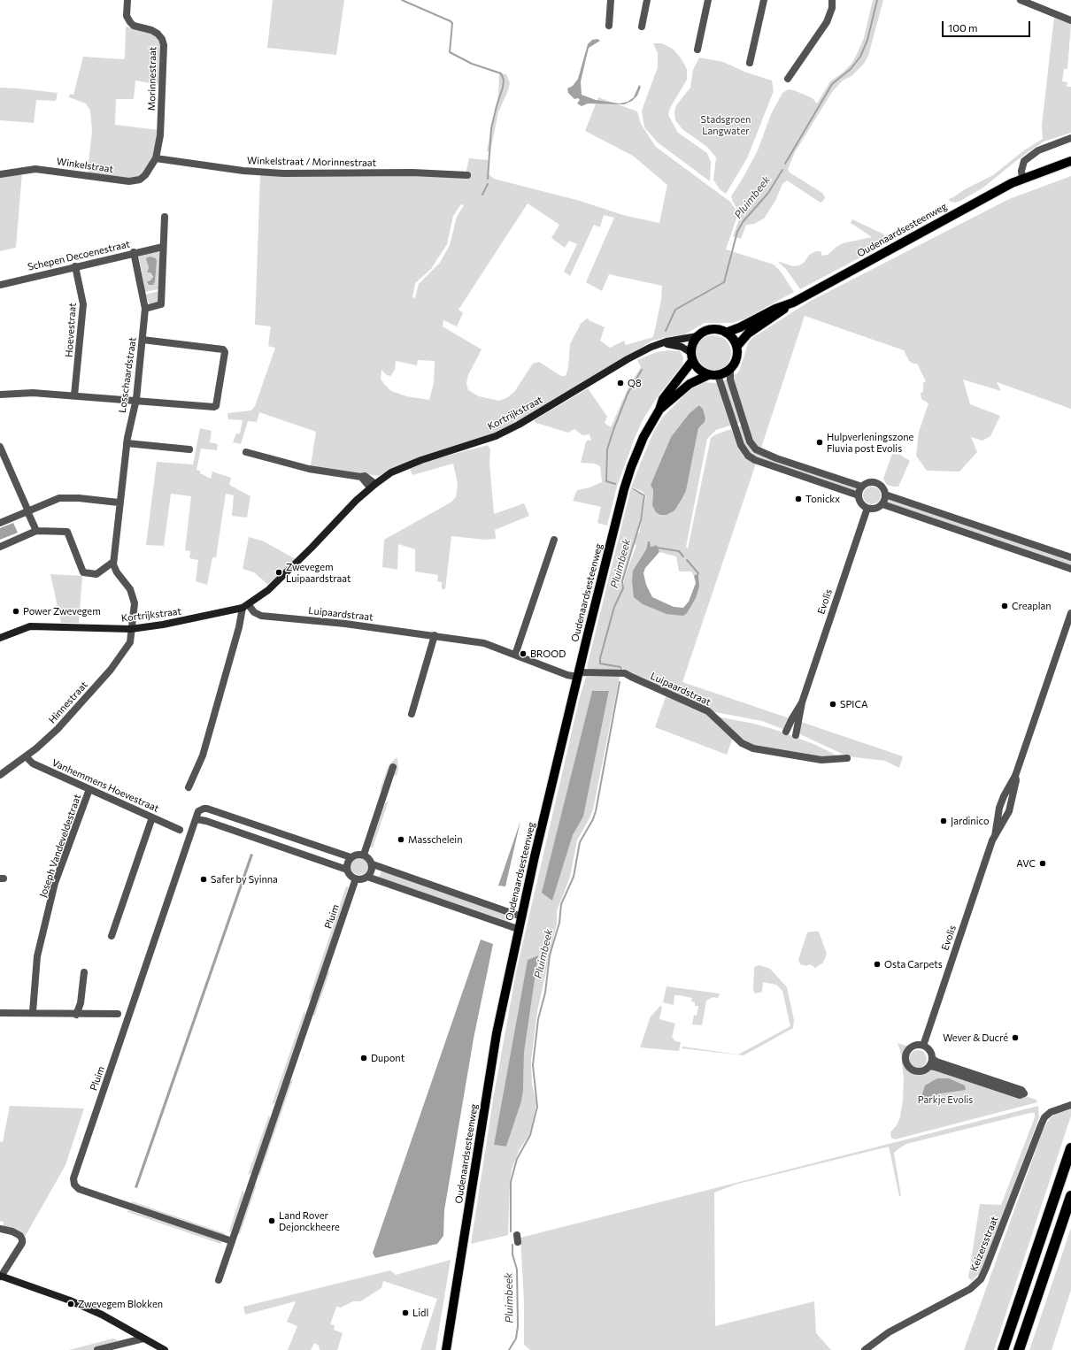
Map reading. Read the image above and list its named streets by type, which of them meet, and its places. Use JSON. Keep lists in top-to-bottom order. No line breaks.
{"streets":{"main road":["Oudenaardsesteenweg","Kortrijkstraat"],"street":["Morinnestraat","Winkelstraat / Morinnestraat","Winkelstraat","Schepen Decoenestraat","Hoevestraat","Losschaardstraat","Evolis","Luipaardstraat","Hinnestraat","Vanhemmens Hoevestraat","Joseph Vandeveldestraat","Pluim","Keizersstraat"]},"crossings":[["Morinnestraat","Winkelstraat / Morinnestraat"],["Morinnestraat","Winkelstraat"],["Winkelstraat / Morinnestraat","Winkelstraat"],["Oudenaardsesteenweg","Kortrijkstraat"],["Oudenaardsesteenweg","Luipaardstraat"],["Schepen Decoenestraat","Hoevestraat"],["Schepen Decoenestraat","Losschaardstraat"],["Kortrijkstraat","Luipaardstraat"],["Kortrijkstraat","Hinnestraat"],["Hinnestraat","Vanhemmens Hoevestraat"],["Vanhemmens Hoevestraat","Joseph Vandeveldestraat"]],"water":["Pluimbeek"],"parks":["Stadsgroen Langwater","Parkje Evolis"],"places":["Q8","Hulpverleningszone Fluvia post Evolis","Tonickx","Zwevegem Luipaardstraat","Creaplan","Power Zwevegem","BROOD","SPICA","Jardinico","Masschelein","AVC","Safer by Syinna","Osta Carpets","Wever & Ducré","Dupont","Land Rover Dejonckheere","Zwevegem Blokken","Lidl"],"scale_bar":"100 m"}
